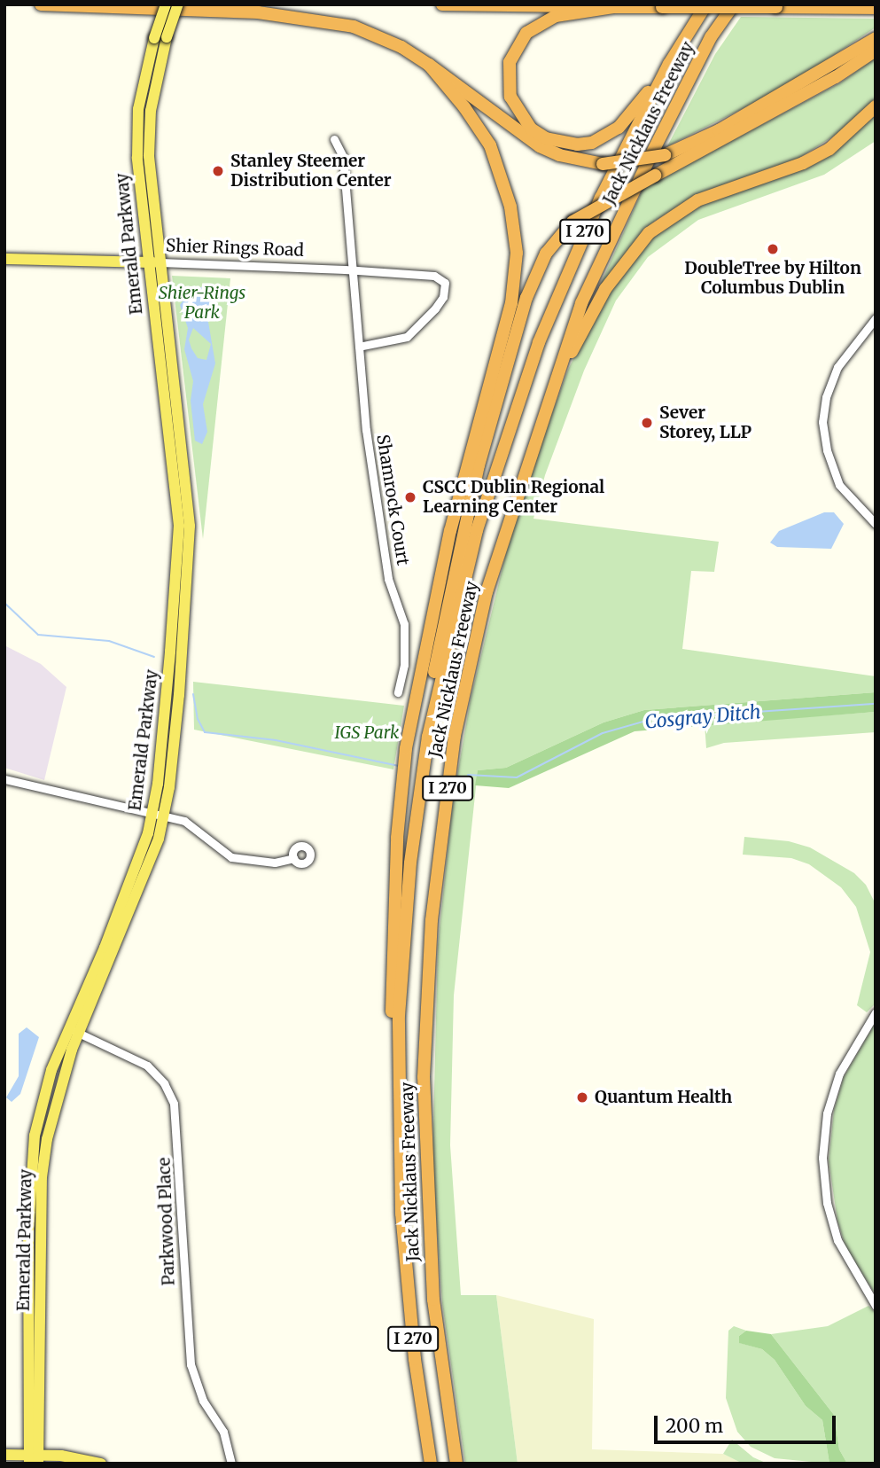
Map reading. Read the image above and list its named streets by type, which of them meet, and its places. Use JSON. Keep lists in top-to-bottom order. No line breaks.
{"streets":{"highway":["Jack Nicklaus Freeway","I 270"],"main road":["Emerald Parkway","Shier Rings Road"],"street":["Shamrock Court","Parkwood Place"]},"crossings":[["Emerald Parkway","Shier Rings Road"],["Emerald Parkway","Parkwood Place"],["Shier Rings Road","Shamrock Court"]],"water":["Cosgray Ditch"],"parks":["Shier-Rings Park","IGS Park"],"places":["Stanley Steemer Distribution Center","DoubleTree by Hilton Columbus Dublin","Sever Storey, LLP","CSCC Dublin Regional Learning Center","Quantum Health"],"scale_bar":"200 m"}
